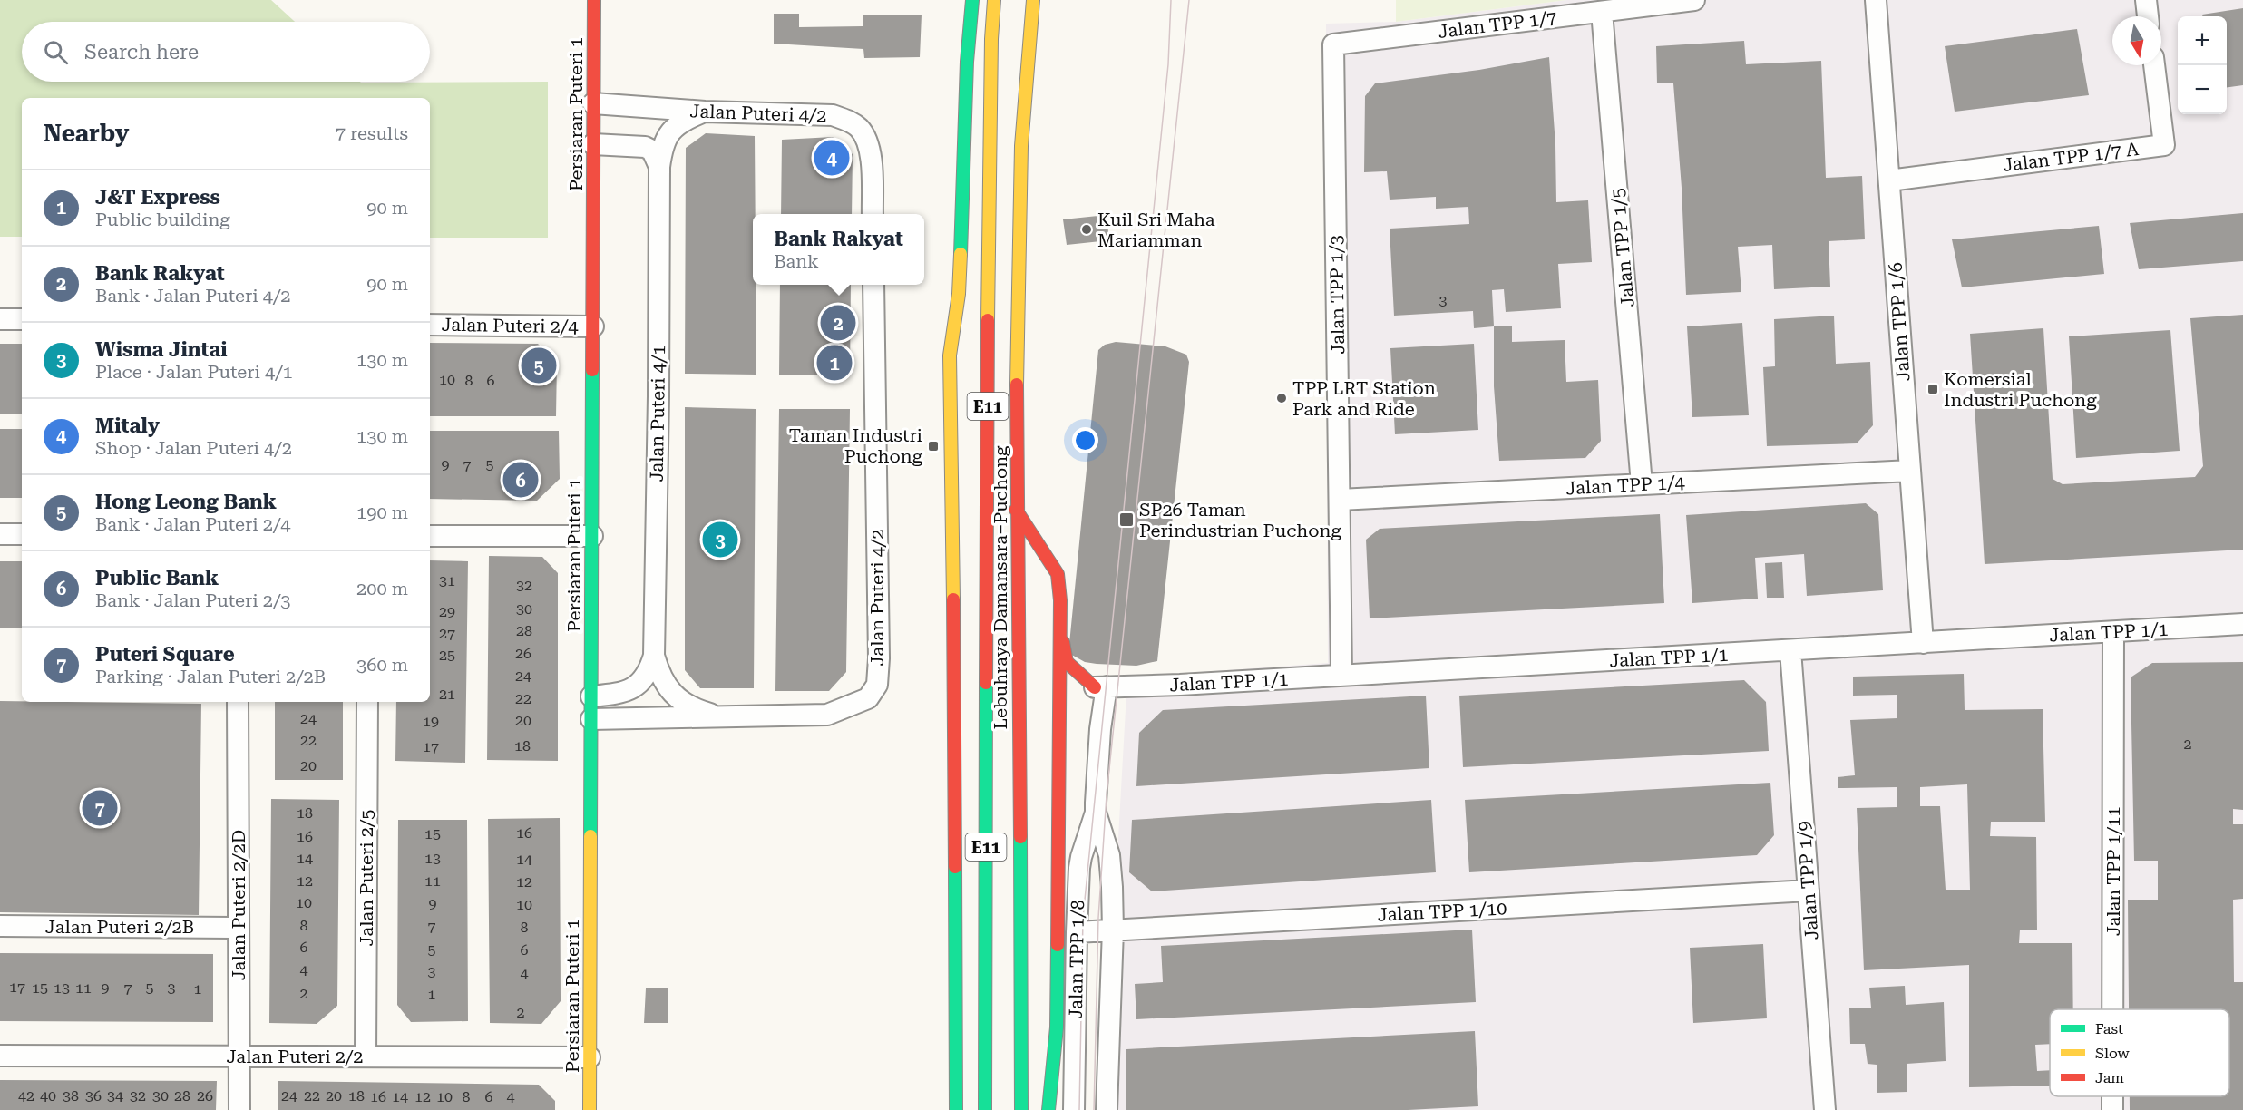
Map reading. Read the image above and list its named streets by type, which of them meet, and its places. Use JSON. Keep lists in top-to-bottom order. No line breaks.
{"streets":{"main road":["Persiaran Puteri 1","E11","Lebuhraya Damansara–Puchong"],"street":["Jalan TPP 1/7","Jalan Puteri 4/2","Jalan TPP 1/7 A","Jalan TPP 1/5","Jalan TPP 1/3","Jalan TPP 1/6","Jalan Puteri 2/4","Jalan Puteri 4/1","Jalan TPP 1/4","Jalan TPP 1/1","Jalan TPP 1/11","Jalan Puteri 2/5","Jalan TPP 1/9","Jalan Puteri 2/2D","Jalan TPP 1/10","Jalan Puteri 2/2B","Jalan TPP 1/8","Jalan Puteri 2/2"]},"crossings":[["Jalan TPP 1/7","Jalan TPP 1/5"],["Jalan TPP 1/7","Jalan TPP 1/3"],["Jalan Puteri 4/2","Persiaran Puteri 1"],["Jalan Puteri 4/2","Jalan Puteri 4/1"],["Persiaran Puteri 1","Jalan Puteri 2/4"],["Persiaran Puteri 1","Jalan Puteri 4/1"],["Persiaran Puteri 1","Jalan Puteri 2/2"],["Jalan TPP 1/7 A","Jalan TPP 1/6"],["Jalan TPP 1/5","Jalan TPP 1/4"],["Jalan TPP 1/3","Jalan TPP 1/4"],["Jalan TPP 1/3","Jalan TPP 1/1"],["Jalan TPP 1/6","Jalan TPP 1/4"],["Jalan TPP 1/6","Jalan TPP 1/1"],["E11","Lebuhraya Damansara–Puchong"],["Jalan TPP 1/1","Jalan TPP 1/11"],["Jalan TPP 1/1","Jalan TPP 1/9"],["Jalan TPP 1/1","Jalan TPP 1/8"],["Jalan Puteri 2/5","Jalan Puteri 2/2"],["Jalan TPP 1/9","Jalan TPP 1/10"],["Jalan Puteri 2/2D","Jalan Puteri 2/2B"],["Jalan Puteri 2/2D","Jalan Puteri 2/2"],["Jalan TPP 1/10","Jalan TPP 1/8"]],"places":{"other":["Kuil Sri Maha Mariamman","TPP LRT Station Park and Ride"],"transit":["Komersial Industri Puchong","Taman Industri Puchong","SP26 Taman Perindustrian Puchong"]},"house_numbers":["3","10","8","6","9","7","5","31","32","30","29","28","27","26","25","24","21","22","24","20","19","22","2","18","17","20","18","16","15","16","14","13","14","12","11","12","10","9","10","8","7","8","6","5","6","4","3","4","17","15","13","11","9","7","5","3","1","2","1","2","42","40","38","36","34","32","30","28","26","24","22","20","18","16","14","12","10","8","6","4"],"legend":["Fast","Slow","Jam"],"north":"bottom","page":{"map_buttons":["+","−"],"search":"Search here","heading":["Nearby","7 results"],"pins":["4","2","1","5","6","3","7"],"list":[{"mark":"1","name":"J&T Express","note":"Public building","value":"90 m"},{"mark":"2","name":"Bank Rakyat","note":"Bank · Jalan Puteri 4/2","value":"90 m"},{"mark":"3","name":"Wisma Jintai","note":"Place · Jalan Puteri 4/1","value":"130 m"},{"mark":"4","name":"Mitaly","note":"Shop · Jalan Puteri 4/2","value":"130 m"},{"mark":"5","name":"Hong Leong Bank","note":"Bank · Jalan Puteri 2/4","value":"190 m"},{"mark":"6","name":"Public Bank","note":"Bank · Jalan Puteri 2/3","value":"200 m"},{"mark":"7","name":"Puteri Square","note":"Parking · Jalan Puteri 2/2B","value":"360 m"}],"popup":["Bank Rakyat","Bank"]}}
